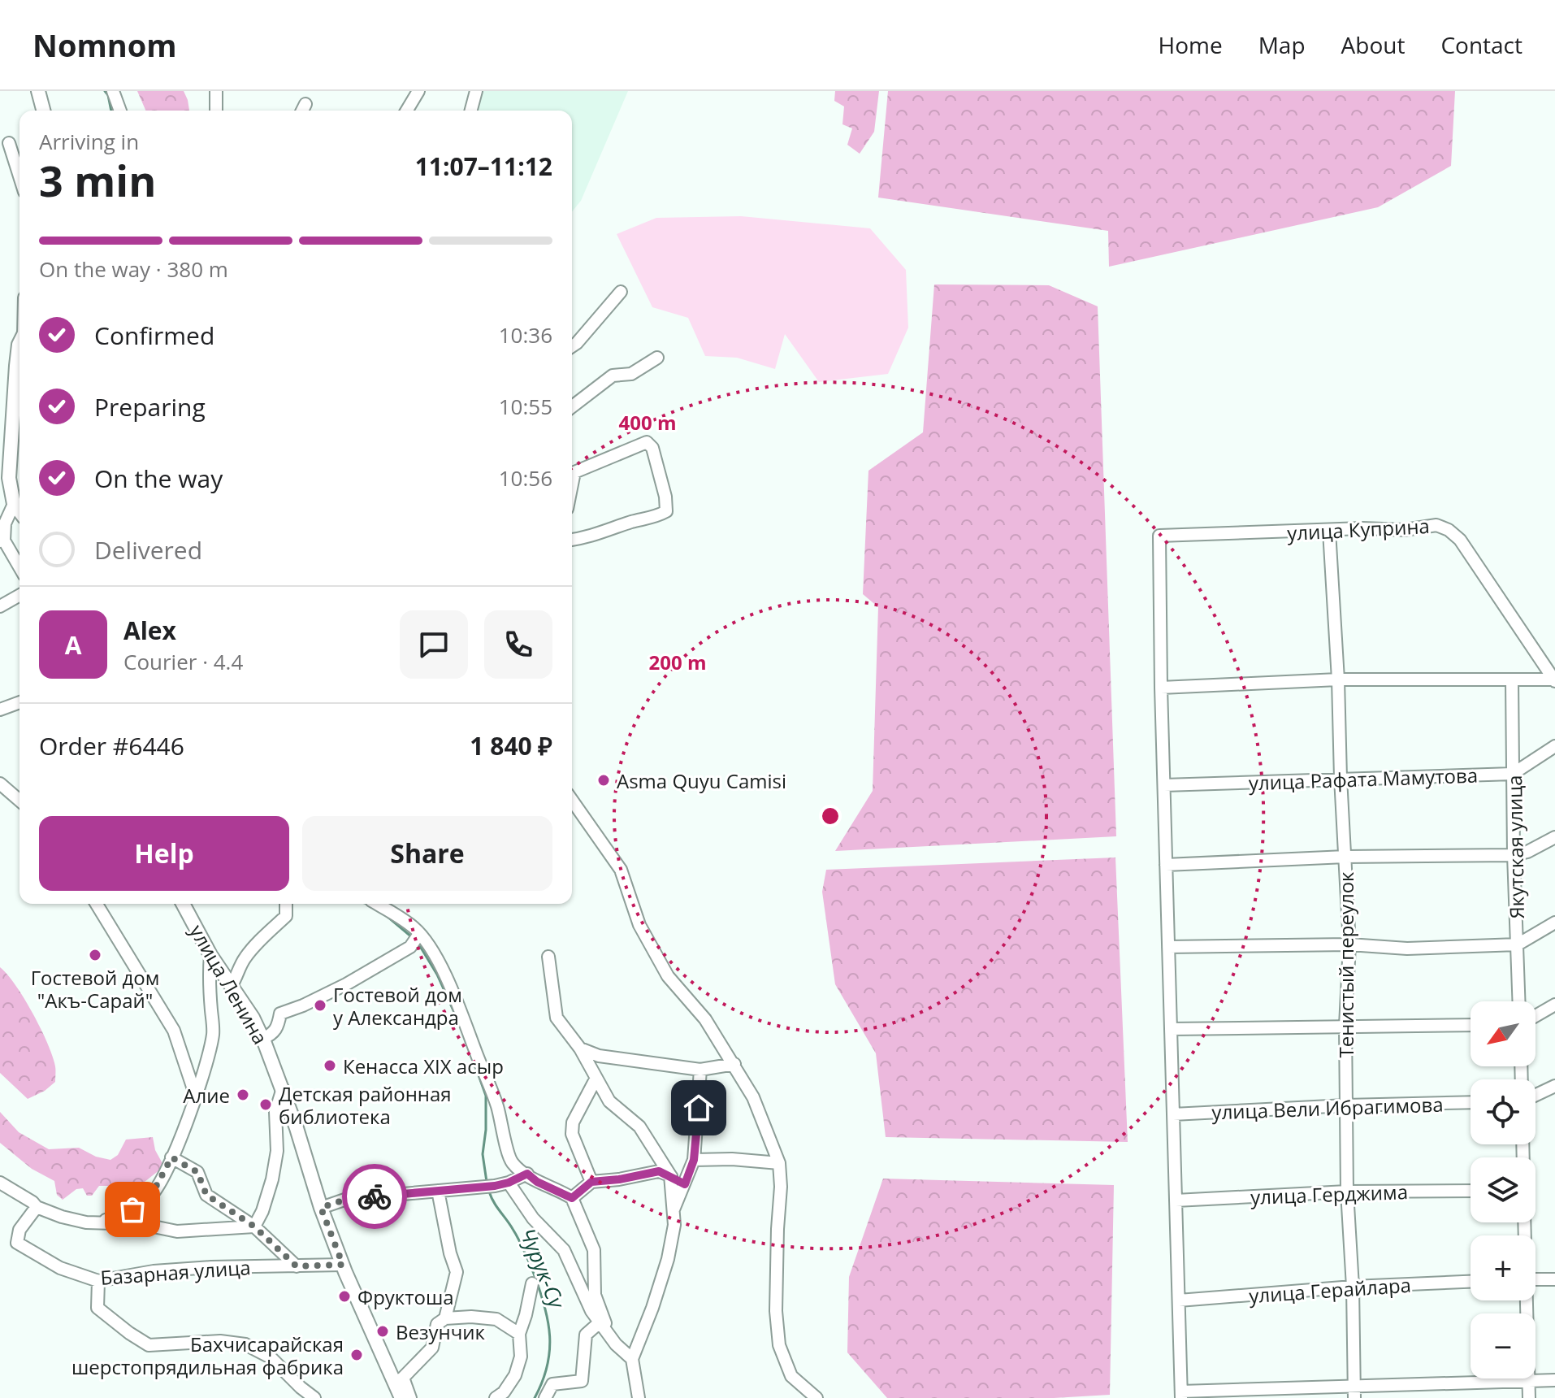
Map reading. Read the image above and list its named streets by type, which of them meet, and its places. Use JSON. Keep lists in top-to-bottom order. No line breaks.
{"streets":{"main road":["улица Ленина"],"street":["улица Куприна","улица Рафата Мамутова","Якутская улица","Тенистый переулок","улица Вели Ибрагимова","улица Герджима","Базарная улица","улица Герайлара"]},"crossings":[["улица Куприна","Тенистый переулок"],["улица Рафата Мамутова","Якутская улица"],["улица Рафата Мамутова","Тенистый переулок"],["Тенистый переулок","улица Вели Ибрагимова"],["Тенистый переулок","улица Герджима"],["Тенистый переулок","улица Герайлара"],["улица Ленина","Базарная улица"]],"water":["Чурук-Су"],"places":["Asma Quyu Camisi","Гостевой дом \"Акъ-Сарай\"","Гостевой дом у Александра","Кенасса XIX асыр","Алие","Детская районная библиотека","Фруктоша","Везунчик","Бахчисарайская шерстопрядильная фабрика"],"north":"bottom left","page":{"header":"Nomnom","nav":["Home","Map","About","Contact"],"heading":["3 min","Arriving in","11:07–11:12"],"panel":["Alex","Courier · 4.4","Order #6446","1 840 ₽"],"bar":"On the way · 380 m","list":[["Confirmed","10:36"],["Preparing","10:55"],["On the way","10:56"],"Delivered"],"round":"A","buttons":["Help","Share"],"map_buttons":["+","−"]},"rings":["400 m","200 m"]}
